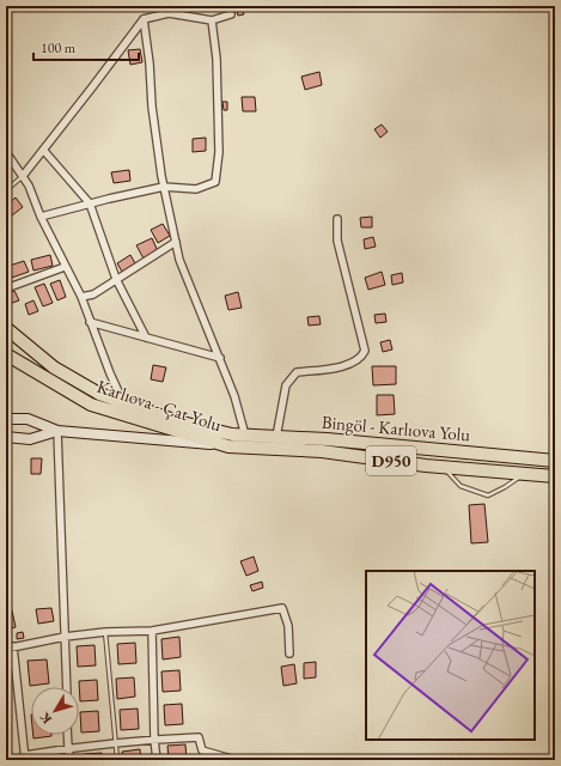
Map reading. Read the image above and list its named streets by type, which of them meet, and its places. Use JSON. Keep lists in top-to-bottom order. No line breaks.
{"streets":{"highway":["Karlıova - Çat Yolu","Bingöl - Karlıova Yolu","D950"]},"crossings":[["Karlıova - Çat Yolu","Bingöl - Karlıova Yolu"]],"scale_bar":"100 m","north":"bottom left"}
